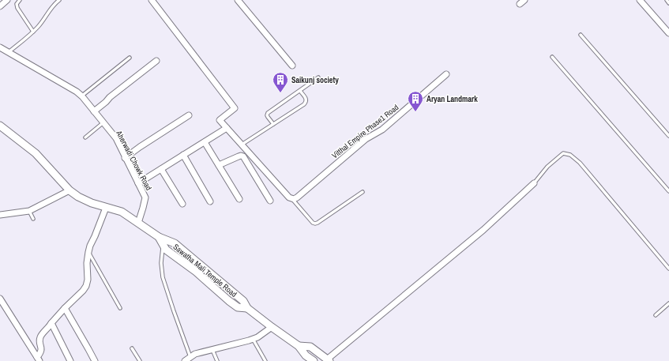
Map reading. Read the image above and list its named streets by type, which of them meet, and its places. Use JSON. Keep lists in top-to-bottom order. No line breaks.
{"streets":{"street":["Vitthal Empire Phase1 Road","Aherwadi Chowk Road","Sawatha Mali Temple Road"]},"crossings":[["Aherwadi Chowk Road","Sawatha Mali Temple Road"]],"places":{"building":["Saikunj society","Aryan Landmark"]}}
